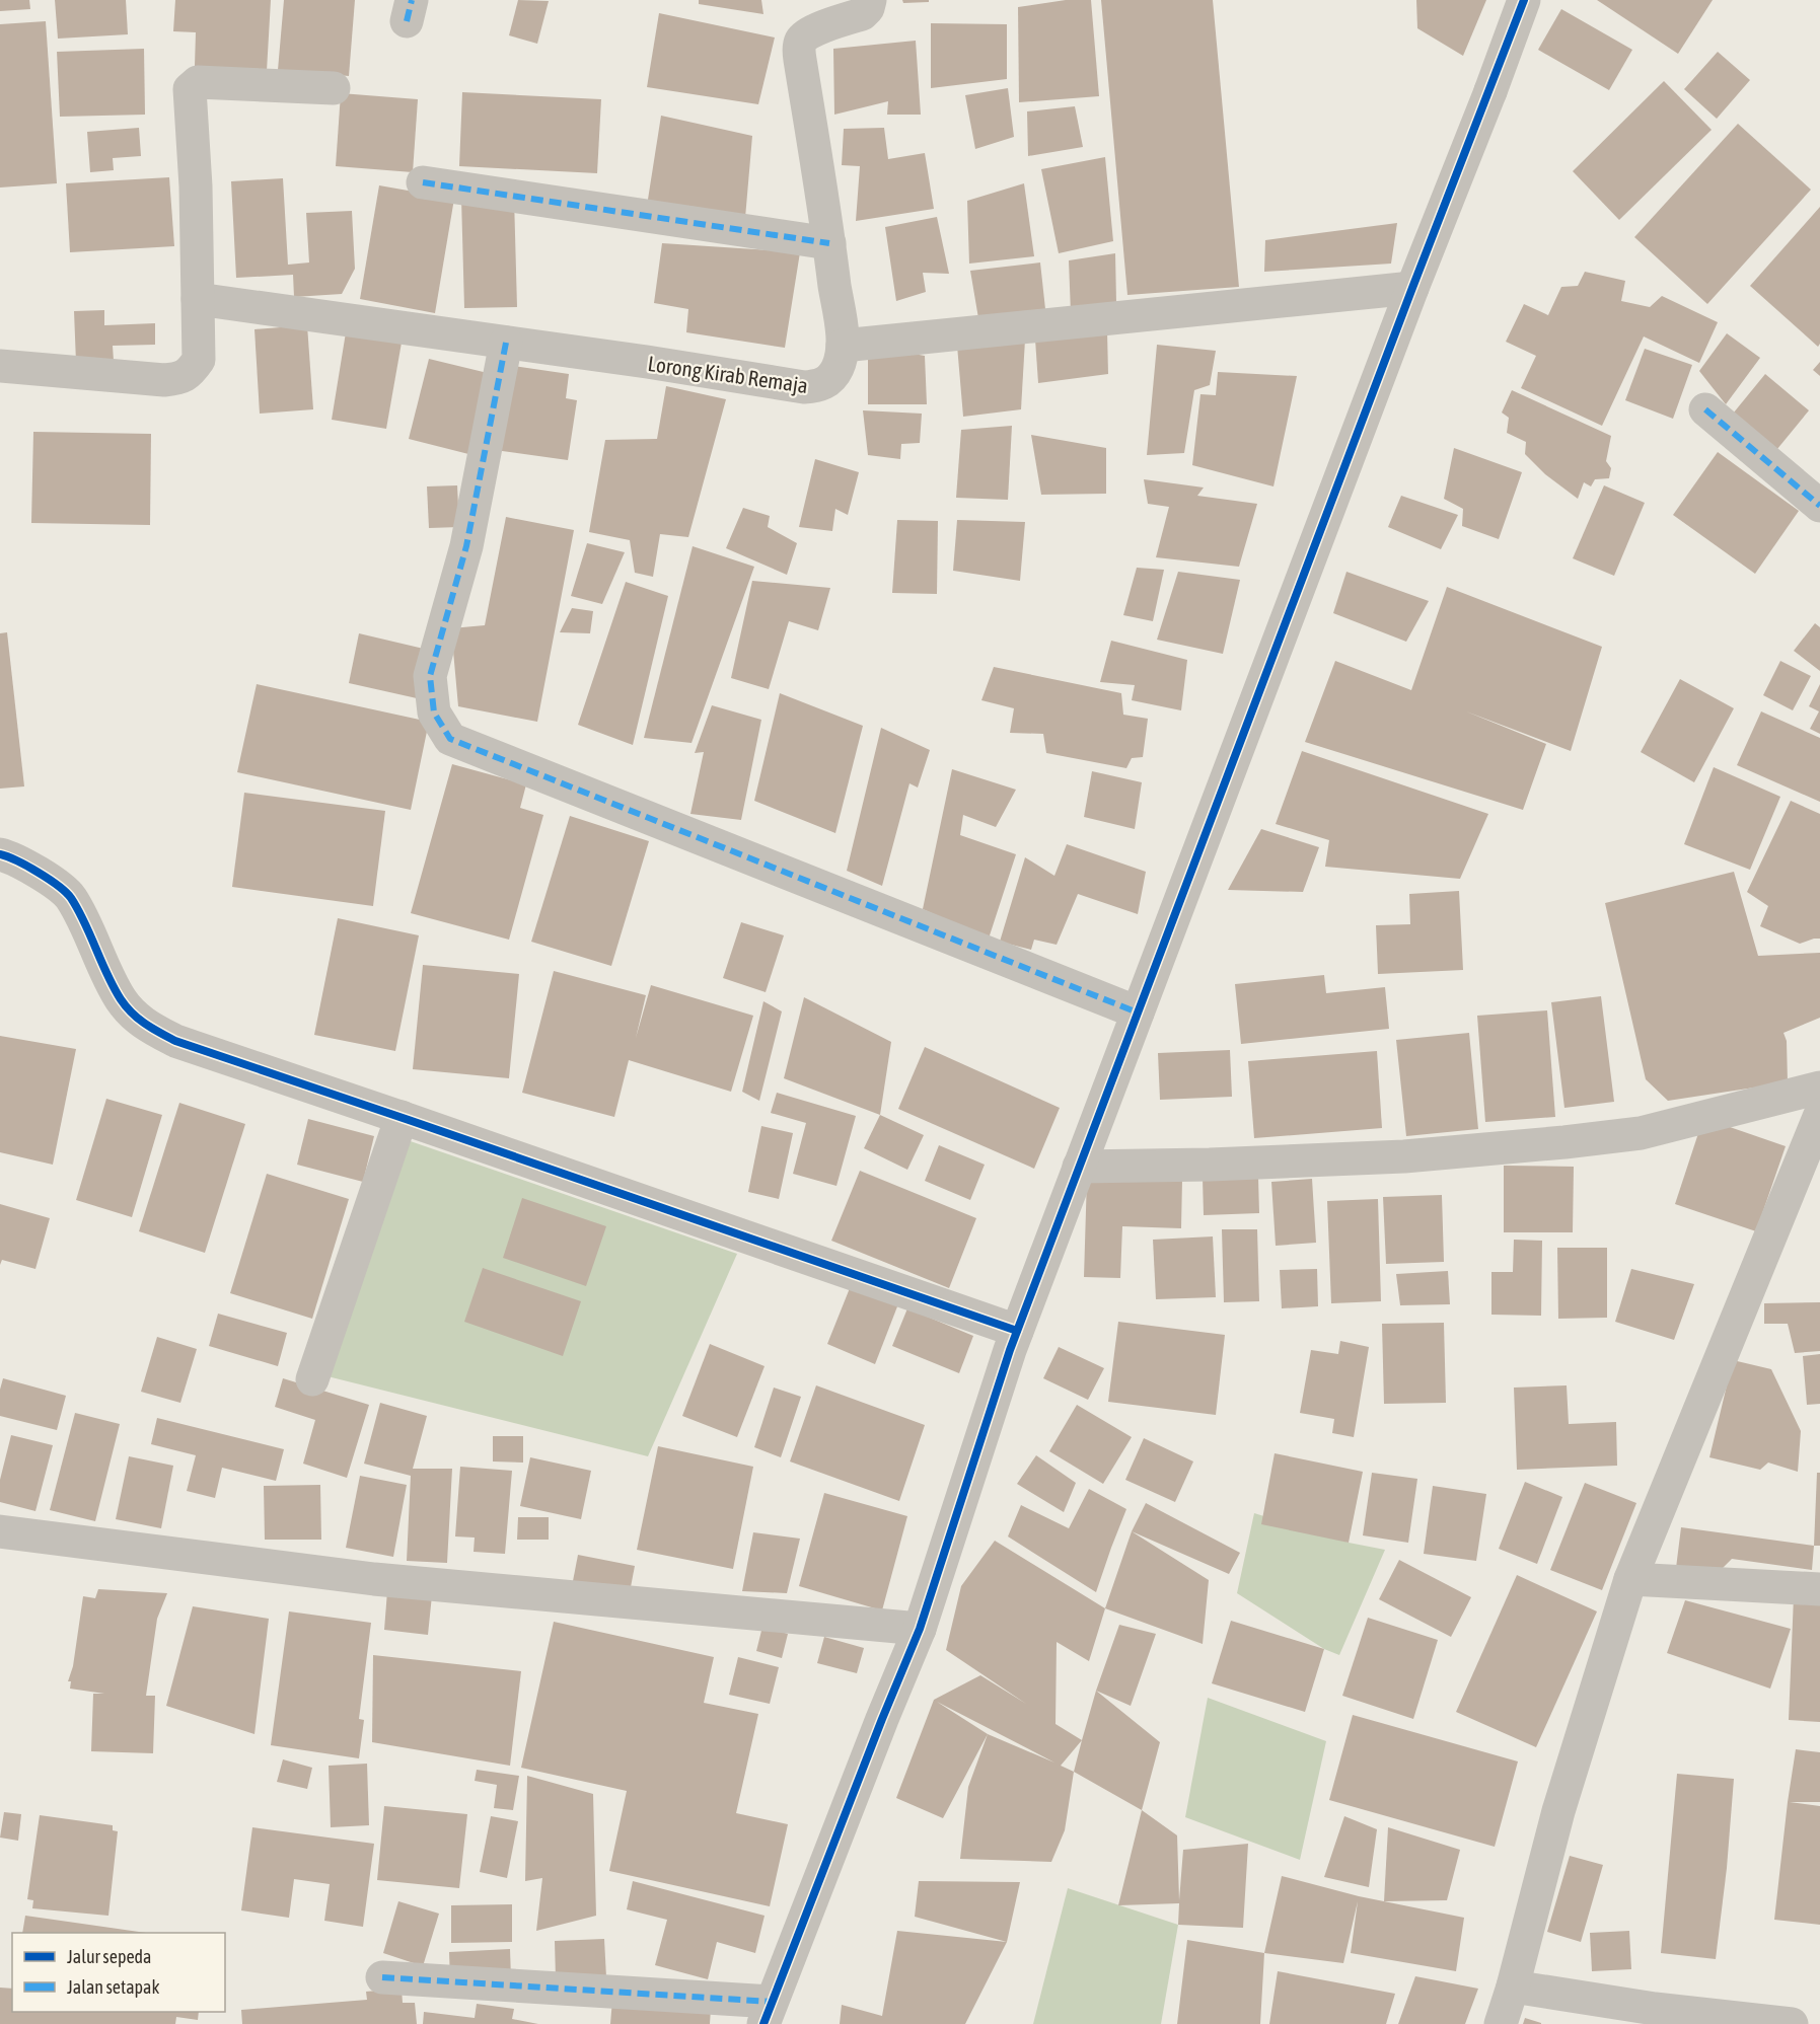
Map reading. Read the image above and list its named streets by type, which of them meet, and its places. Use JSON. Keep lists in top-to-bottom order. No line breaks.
{"streets":{"street":["Lorong Kirab Remaja"]},"legend":["Jalur sepeda","Jalan setapak"]}
